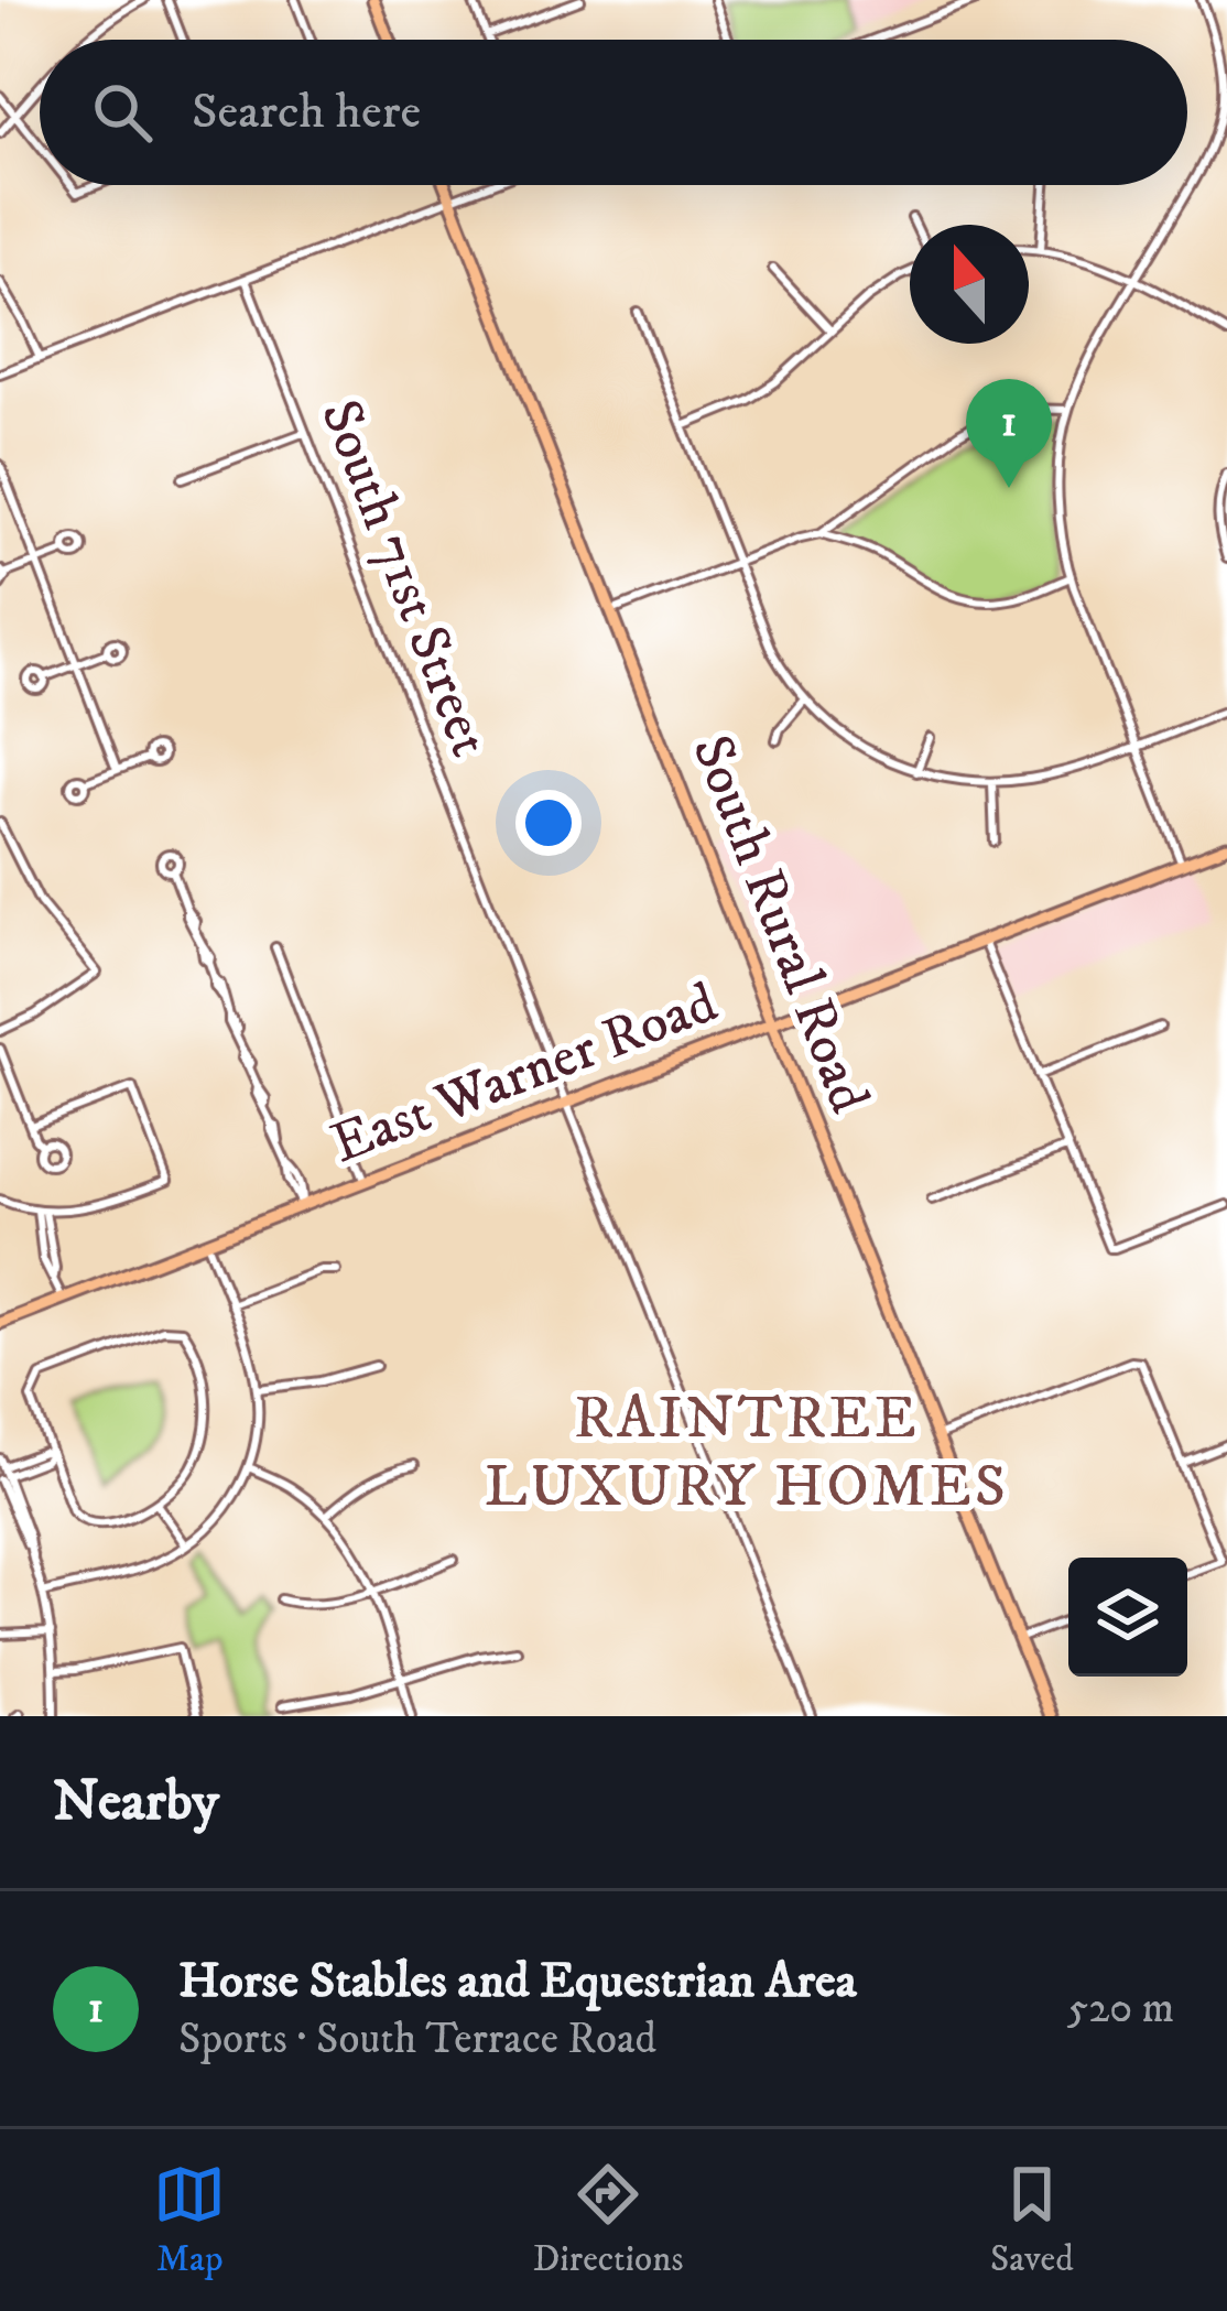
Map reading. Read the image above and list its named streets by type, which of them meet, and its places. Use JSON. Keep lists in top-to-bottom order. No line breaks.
{"streets":{"main road":["South Rural Road","East Warner Road"],"street":["South 71st Street"]},"crossings":[["South 71st Street","East Warner Road"],["South Rural Road","East Warner Road"]],"districts":["RAINTREE LUXURY HOMES"],"north":"top","page":{"search":"Search here","pins":"1","heading":"Nearby","list":[{"mark":"1","name":"Horse Stables and Equestrian Area","note":"Sports · South Terrace Road","value":"520 m"}],"nav":["Map","Directions","Saved"]}}
